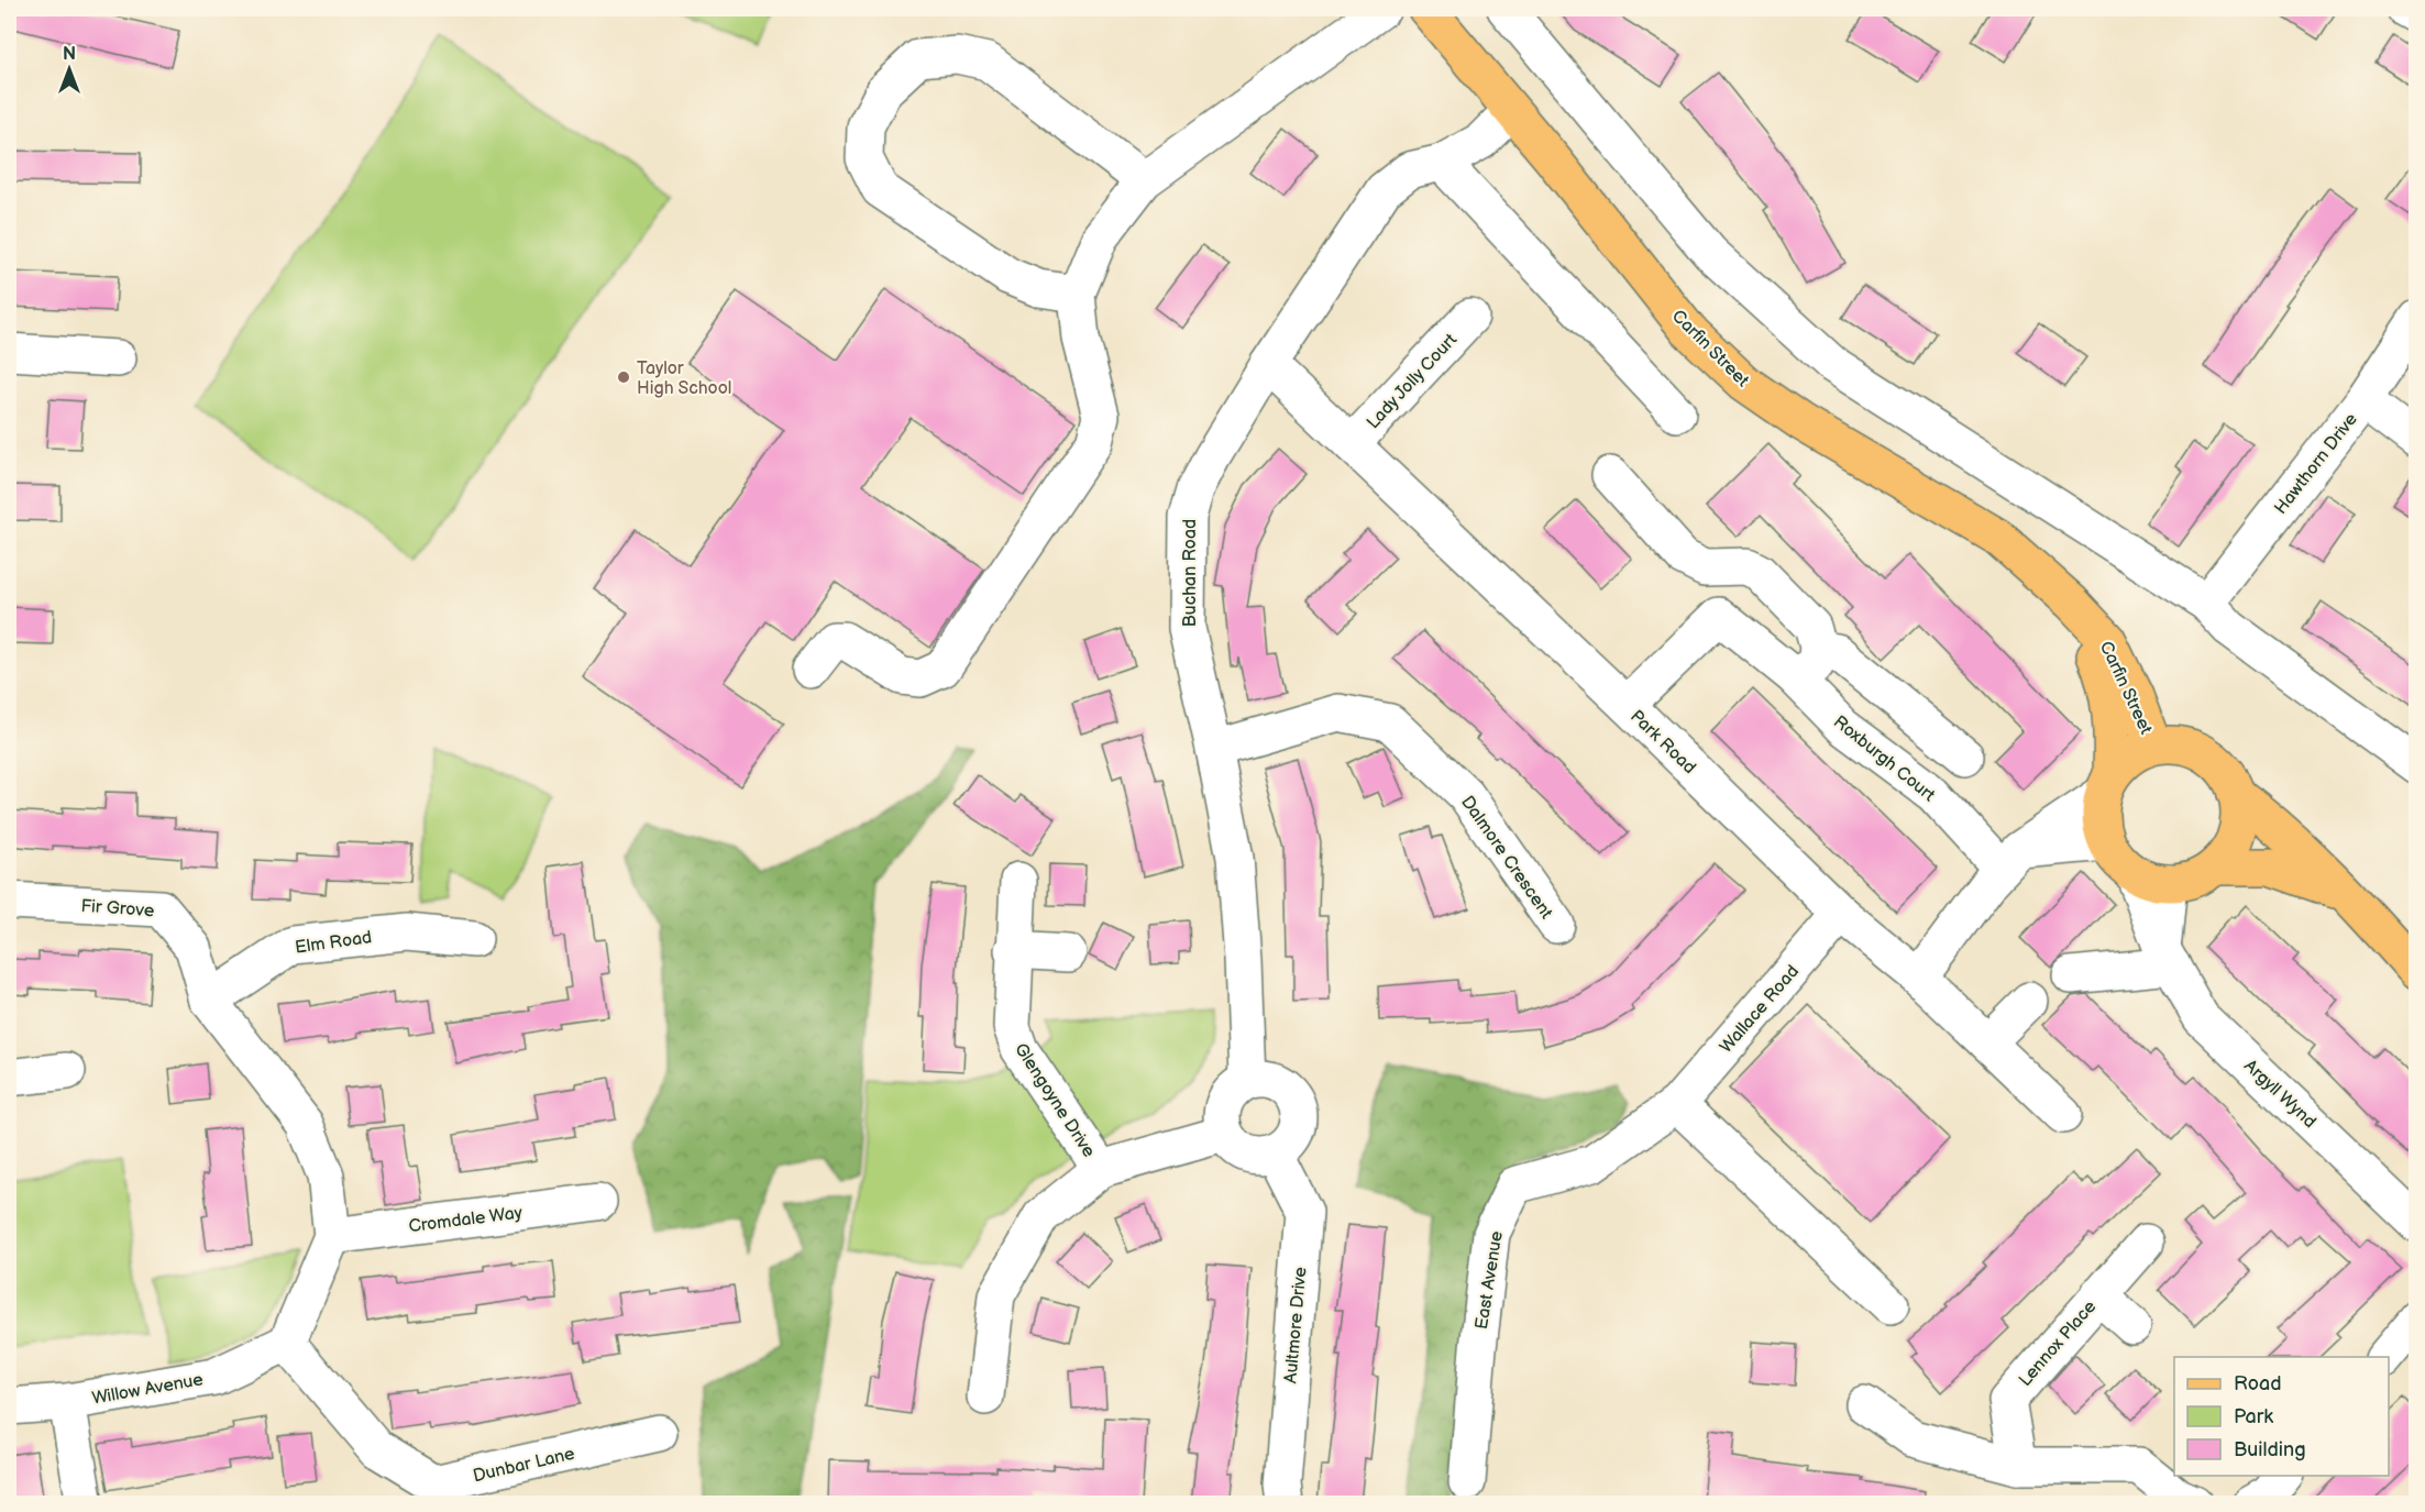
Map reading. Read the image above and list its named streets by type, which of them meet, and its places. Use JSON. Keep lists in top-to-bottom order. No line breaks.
{"streets":{"main road":["Carfin Street"],"street":["Lady Jolly Court","Hawthorn Drive","Buchan Road","Park Road","Roxburgh Court","Dalmore Crescent","Fir Grove","Elm Road","Wallace Road","Argyll Wynd","Glengoyne Drive","Cromdale Way","East Avenue","Aultmore Drive","Lennox Place","Willow Avenue","Dunbar Lane"]},"crossings":[["Carfin Street","Buchan Road"],["Carfin Street","Argyll Wynd"],["Lady Jolly Court","Park Road"],["Buchan Road","Park Road"],["Buchan Road","Dalmore Crescent"],["Buchan Road","Aultmore Drive"],["Park Road","Roxburgh Court"],["Park Road","Wallace Road"],["Fir Grove","Elm Road"],["Wallace Road","East Avenue"],["Willow Avenue","Dunbar Lane"]],"places":["Taylor High School"],"legend":["Road","Park","Building"],"north":"top"}
